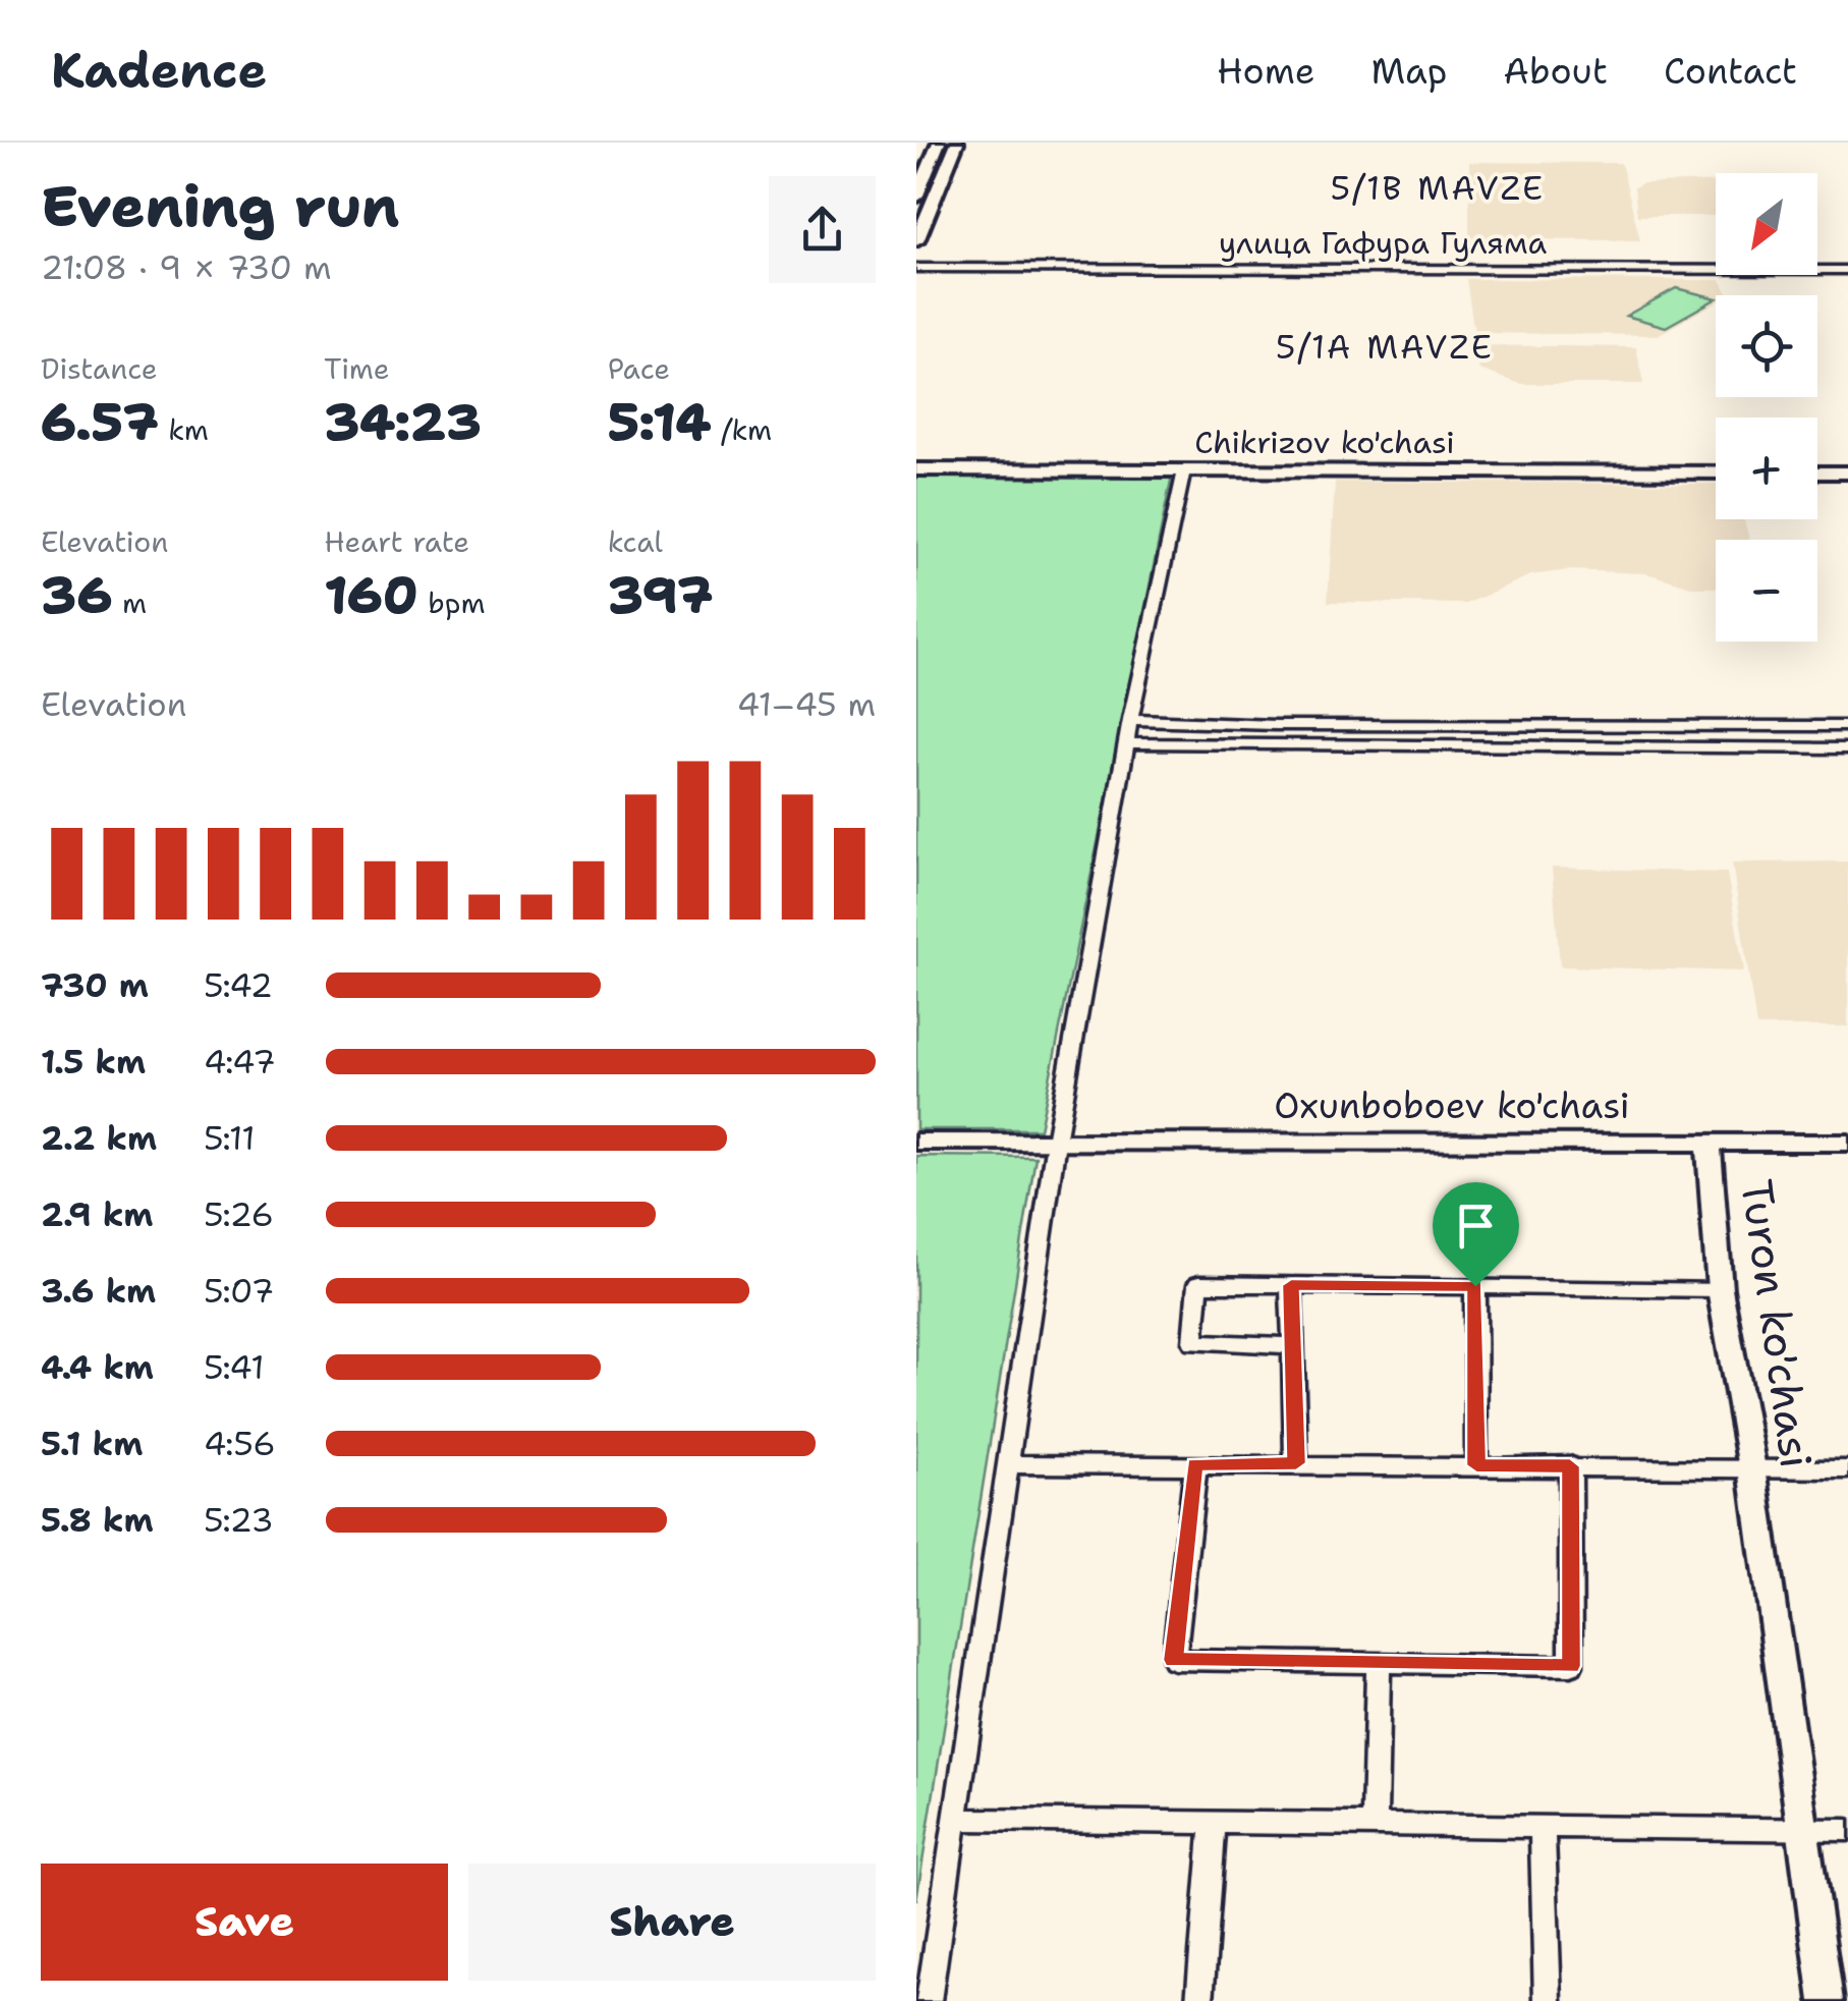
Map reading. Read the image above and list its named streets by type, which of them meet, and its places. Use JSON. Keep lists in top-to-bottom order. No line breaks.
{"streets":{"main road":["Chikrizov ko'chasi","Oxunboboev ko'chasi","Turon ko'chasi"],"street":["улица Гафура Гуляма"]},"crossings":[["Oxunboboev ko'chasi","Turon ko'chasi"]],"districts":["5/1B MAVZE","5/1A MAVZE"],"north":"bottom left","page":{"header":"Kadence","nav":["Home","Map","About","Contact"],"heading":["Evening run","21:08 · 9 × 730 m"],"map_buttons":["+","−"],"stats":[["Distance","6.57 km"],["Time","34:23"],["Pace","5:14 /km"],["Elevation","36 m"],["Heart rate","160 bpm"],["kcal","397"]],"chart":["Elevation","41–45 m"],"list":[{"name":"730 m","note":"5:42"},{"name":"1.5 km","note":"4:47"},{"name":"2.2 km","note":"5:11"},{"name":"2.9 km","note":"5:26"},{"name":"3.6 km","note":"5:07"},{"name":"4.4 km","note":"5:41"},{"name":"5.1 km","note":"4:56"},{"name":"5.8 km","note":"5:23"}],"buttons":["Save","Share"]}}
